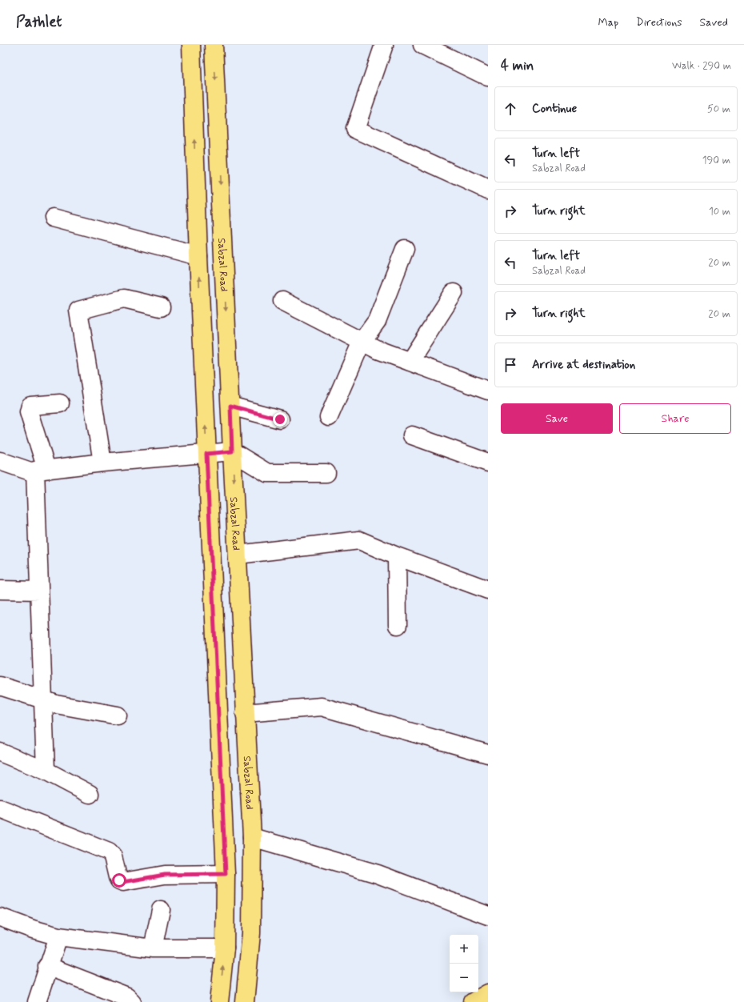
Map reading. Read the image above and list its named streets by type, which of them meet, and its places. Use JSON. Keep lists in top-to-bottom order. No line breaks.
{"streets":{"main road":["Sabzal Road"]},"page":{"header":"Pathlet","nav":["Map","Directions","Saved"],"heading":["4 min","Walk · 290 m"],"list":[["Continue","50 m"],["Turn left","Sabzal Road","190 m"],["Turn right","10 m"],["Turn left","Sabzal Road","20 m"],["Turn right","20 m"],"Arrive at destination"],"buttons":["Save","Share"],"map_buttons":["+","−"]}}
